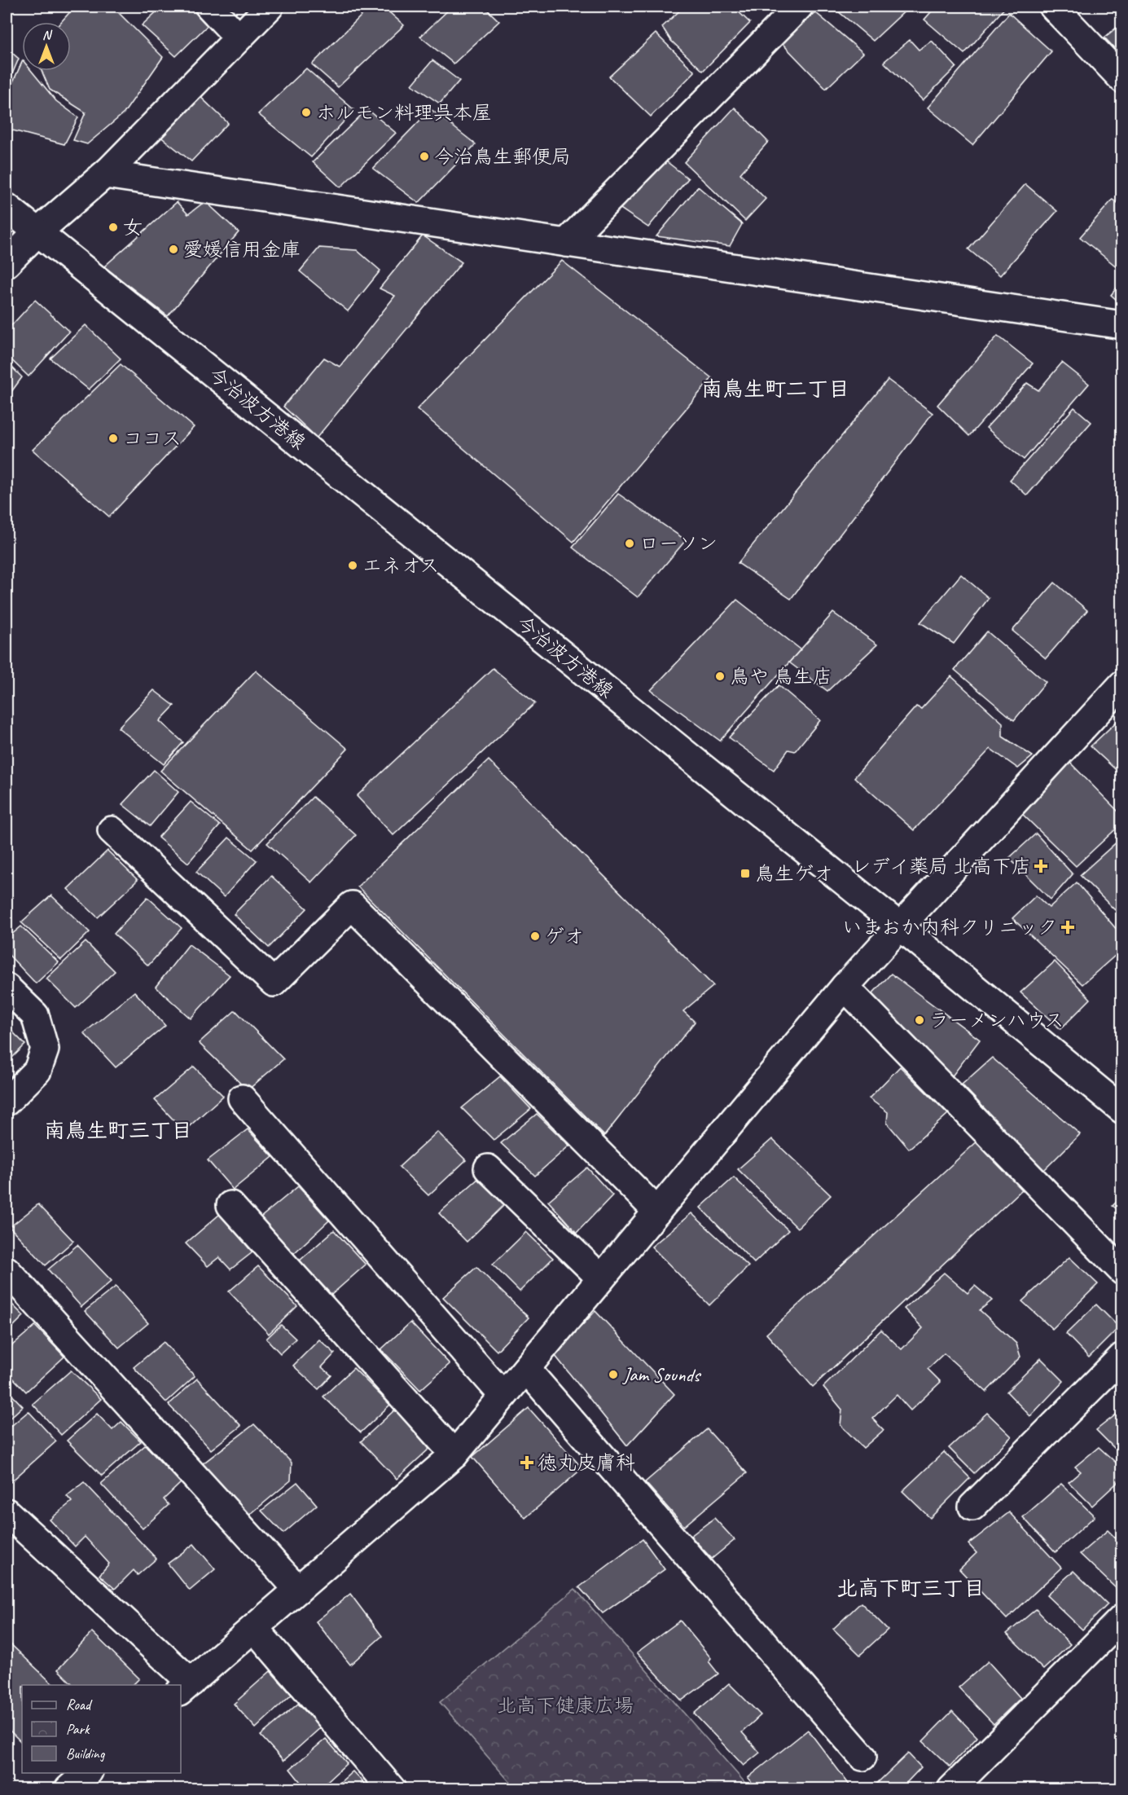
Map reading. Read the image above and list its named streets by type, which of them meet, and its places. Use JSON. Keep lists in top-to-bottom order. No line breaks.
{"streets":{"street":["今治波方港線"]},"districts":["南鳥生町二丁目","南鳥生町三丁目","北高下町三丁目"],"parks":["北高下健康広場"],"places":{"other":["ホルモン料理呉本屋","今治鳥生郵便局","女","愛媛信用金庫","ココス","ローソン","エネオス","鳥や 鳥生店","ゲオ","ラーメンハウス","Jam Sounds"],"health":["レデイ薬局 北高下店","いまおか内科クリニック","徳丸皮膚科"],"transit":["鳥生ゲオ"]},"legend":["Road","Park","Building"],"north":"top"}
